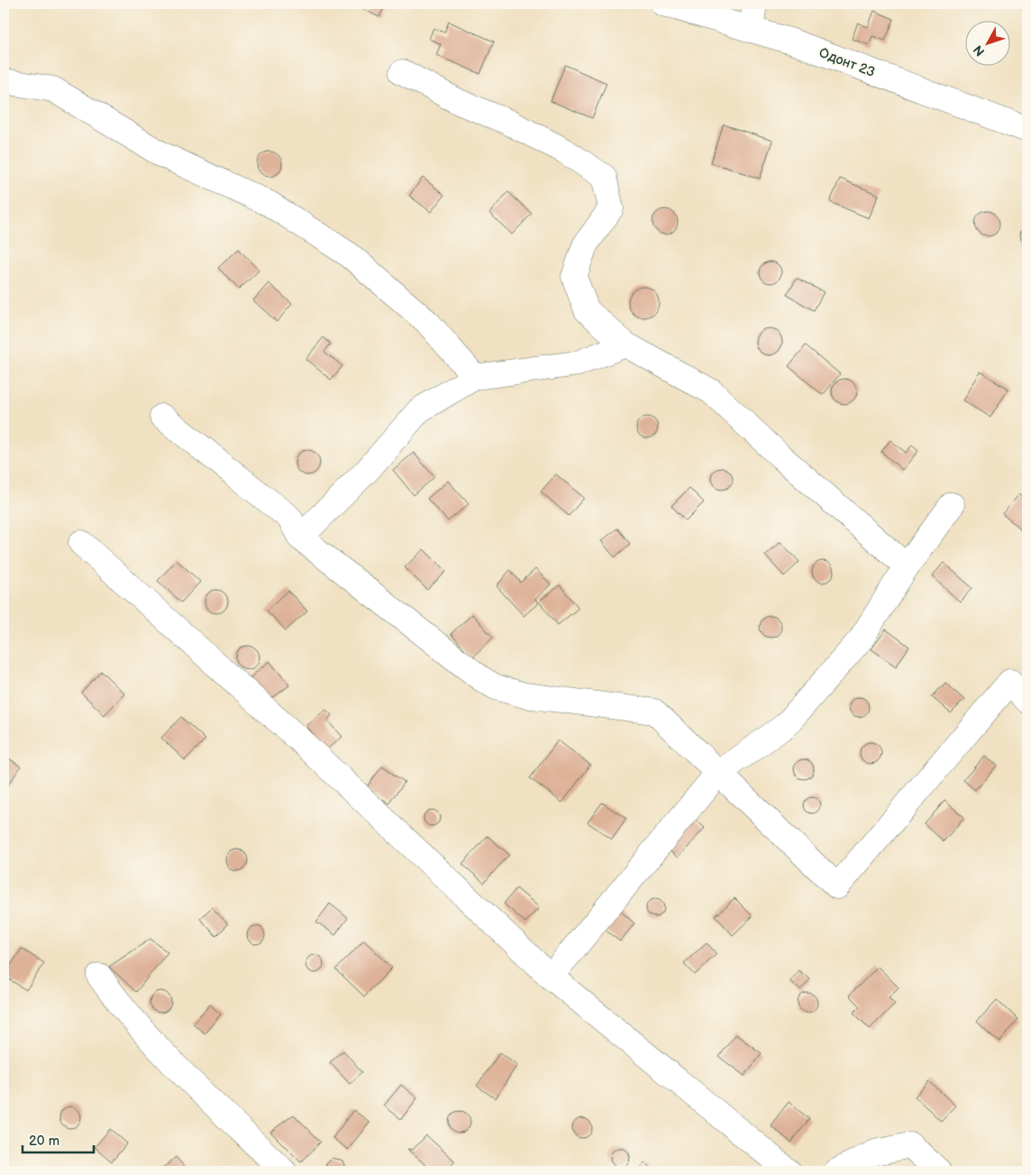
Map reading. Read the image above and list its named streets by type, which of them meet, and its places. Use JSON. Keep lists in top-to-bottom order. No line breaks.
{"streets":{"street":["Одонт 23"]},"scale_bar":"20 m","north":"bottom left"}
